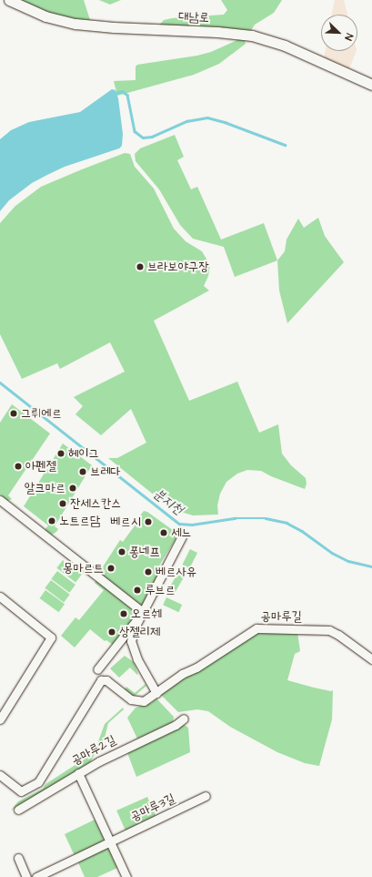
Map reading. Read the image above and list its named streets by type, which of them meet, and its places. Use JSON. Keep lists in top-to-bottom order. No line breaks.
{"streets":{"street":["대남로","공마루길","공마루2길","공마루3길"]},"water":["분지천"],"places":["브라보야구장","그뤼에르","헤이그","아펜젤","브레다","알크마르","잔세스칸스","노트르담","베르시","세느","퐁네프","몽마르트","베르사유","루브르","오르쉐","상젤리제"],"north":"bottom right"}
